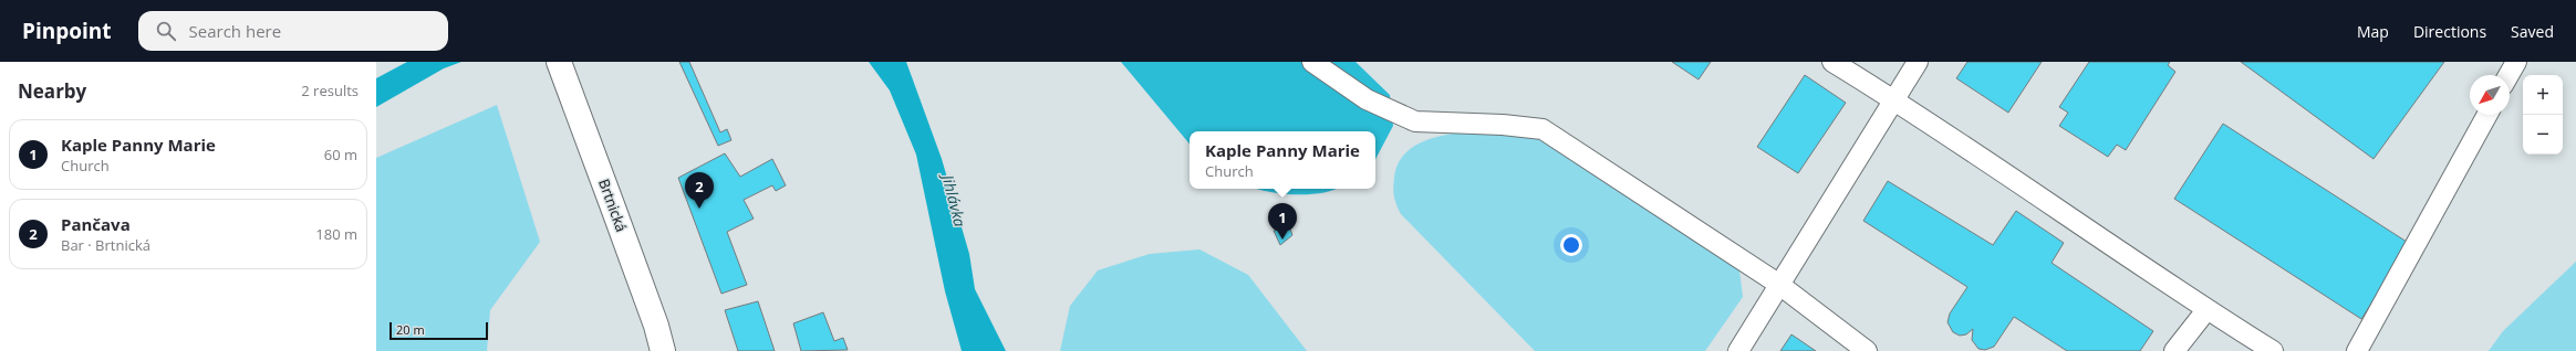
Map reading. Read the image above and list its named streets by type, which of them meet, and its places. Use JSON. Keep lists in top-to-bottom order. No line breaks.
{"streets":{"main road":["Brtnická"]},"water":["Jihlávka"],"scale_bar":"20 m","north":"bottom left","page":{"header":"Pinpoint","search":"Search here","nav":["Map","Directions","Saved"],"heading":["Nearby","2 results"],"map_buttons":["+","−"],"list":[{"mark":"1","name":"Kaple Panny Marie","note":"Church","value":"60 m"},{"mark":"2","name":"Pančava","note":"Bar · Brtnická","value":"180 m"}],"popup":["Kaple Panny Marie","Church"],"pins":["2","1"],"scale":"20 m"}}
